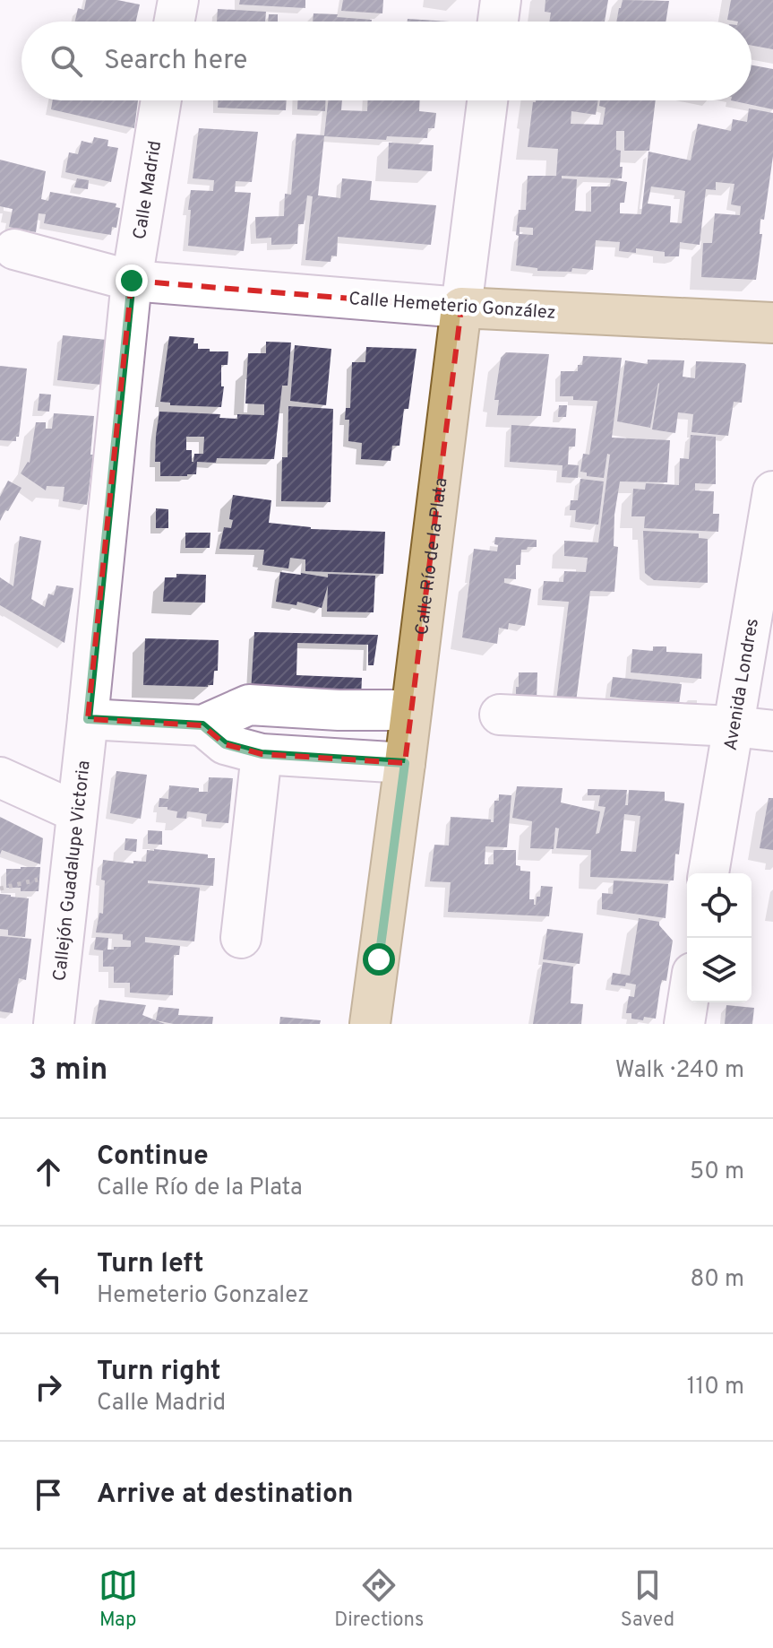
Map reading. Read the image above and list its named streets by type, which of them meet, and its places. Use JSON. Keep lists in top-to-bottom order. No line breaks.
{"streets":{"main road":["Calle Hemeterio González","Calle Río de la Plata"],"street":["Calle Madrid","Avenida Londres","Callejón Guadalupe Victoria"]},"crossings":[["Calle Madrid","Calle Hemeterio González"],["Calle Madrid","Callejón Guadalupe Victoria"],["Calle Hemeterio González","Calle Río de la Plata"]],"page":{"search":"Search here","heading":["3 min","Walk · 240 m"],"list":[["Continue","Calle Río de la Plata","50 m"],["Turn left","Hemeterio Gonzalez","80 m"],["Turn right","Calle Madrid","110 m"],"Arrive at destination"],"nav":["Map","Directions","Saved"]}}
